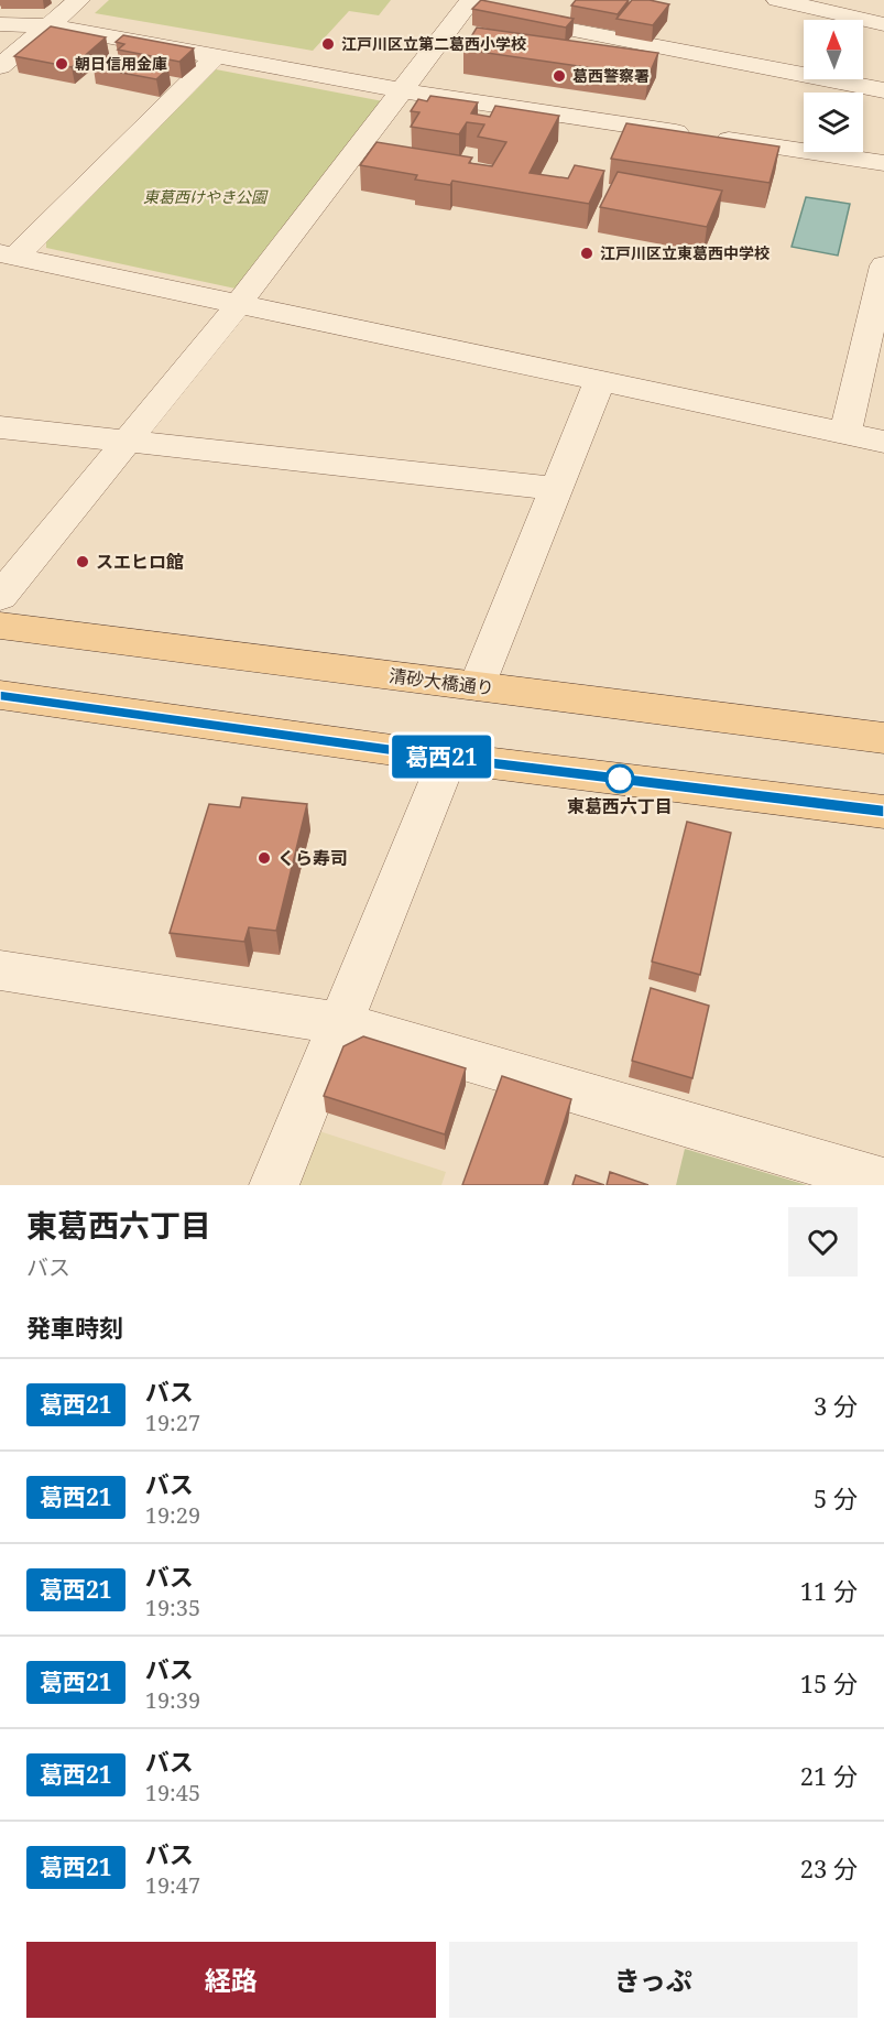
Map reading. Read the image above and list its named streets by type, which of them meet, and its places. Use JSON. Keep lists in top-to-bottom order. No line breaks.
{"streets":{"main road":["清砂大橋通り"]},"parks":["東葛西けやき公園"],"places":["江戸川区立第二葛西小学校","朝日信用金庫","葛西警察署","江戸川区立東葛西中学校","スエヒロ館","東葛西六丁目","くら寿司"],"lines":["bus line 葛西21"],"north":"top","page":{"on_map":"葛西21","heading":[["東葛西六丁目","バス"],"発車時刻"],"list":[{"mark":"葛西21","name":"バス","note":"19:27","value":"3 分"},{"mark":"葛西21","name":"バス","note":"19:29","value":"5 分"},{"mark":"葛西21","name":"バス","note":"19:35","value":"11 分"},{"mark":"葛西21","name":"バス","note":"19:39","value":"15 分"},{"mark":"葛西21","name":"バス","note":"19:45","value":"21 分"},{"mark":"葛西21","name":"バス","note":"19:47","value":"23 分"}],"buttons":["経路","きっぷ"]}}
